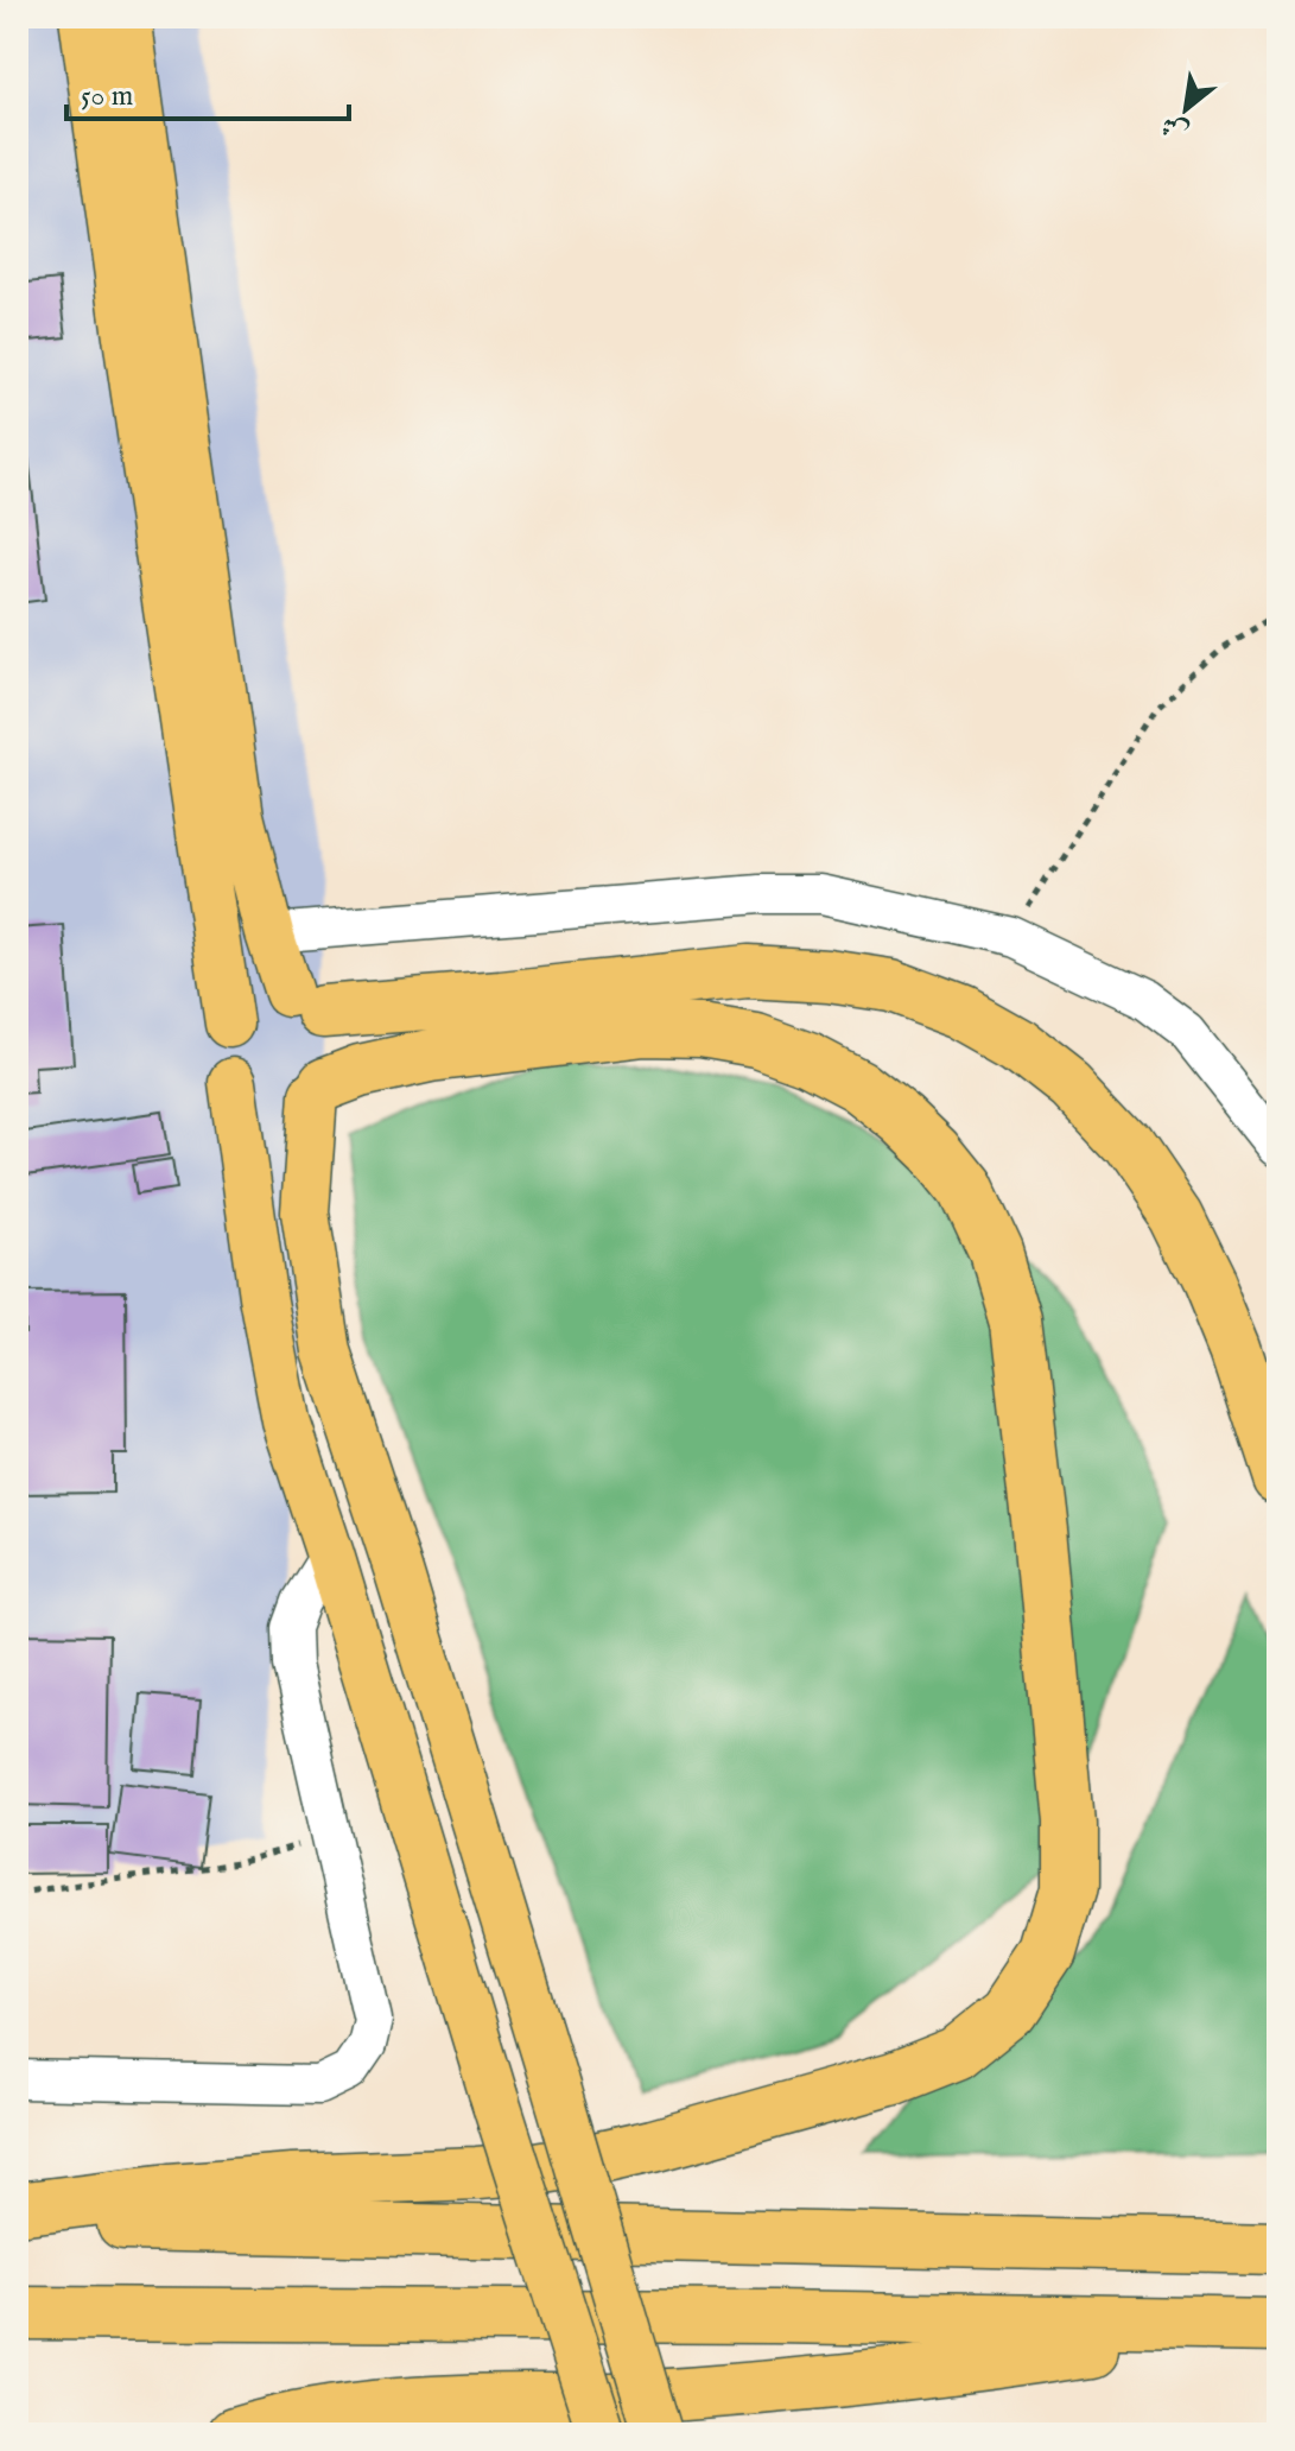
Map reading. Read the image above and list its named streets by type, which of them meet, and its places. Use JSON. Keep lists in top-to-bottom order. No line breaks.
{"scale_bar":"50 m","north":"bottom left"}
